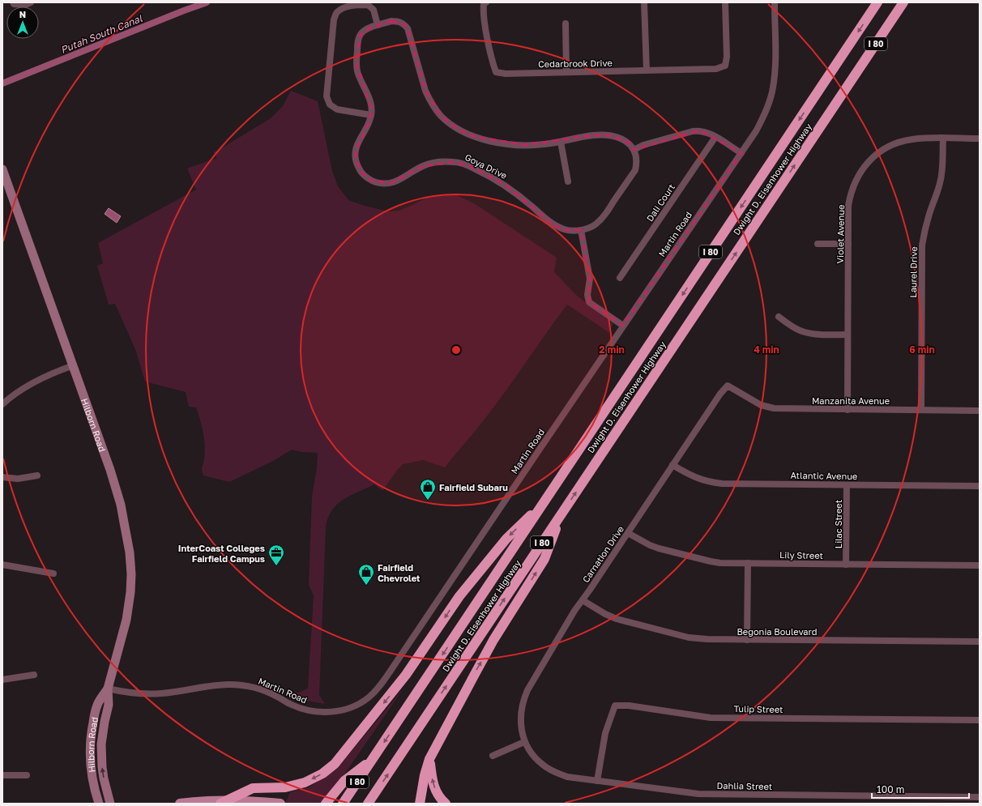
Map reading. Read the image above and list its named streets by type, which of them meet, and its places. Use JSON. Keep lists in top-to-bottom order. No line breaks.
{"streets":{"highway":["I 80","Dwight D. Eisenhower Highway"],"street":["Cedarbrook Drive","Goya Drive","Dali Court","Martin Road","Violet Avenue","Laurel Drive","Manzanita Avenue","Hilborn Road","Atlantic Avenue","Lilac Street","Carnation Drive","Lily Street","Begonia Boulevard","Tulip Street","Dahlia Street"]},"crossings":[["Martin Road","Hilborn Road"],["Violet Avenue","Laurel Drive"],["Violet Avenue","Manzanita Avenue"],["Laurel Drive","Manzanita Avenue"],["Manzanita Avenue","Carnation Drive"],["Atlantic Avenue","Lilac Street"],["Atlantic Avenue","Carnation Drive"],["Lilac Street","Lily Street"],["Carnation Drive","Lily Street"],["Carnation Drive","Begonia Boulevard"],["Carnation Drive","Dahlia Street"],["Tulip Street","Dahlia Street"]],"water":["Putah South Canal"],"places":{"shop":["Fairfield Subaru","Fairfield Chevrolet"],"office":["InterCoast Colleges Fairfield Campus"]},"scale_bar":"100 m","north":"top","rings":["2 min","4 min","6 min"]}
